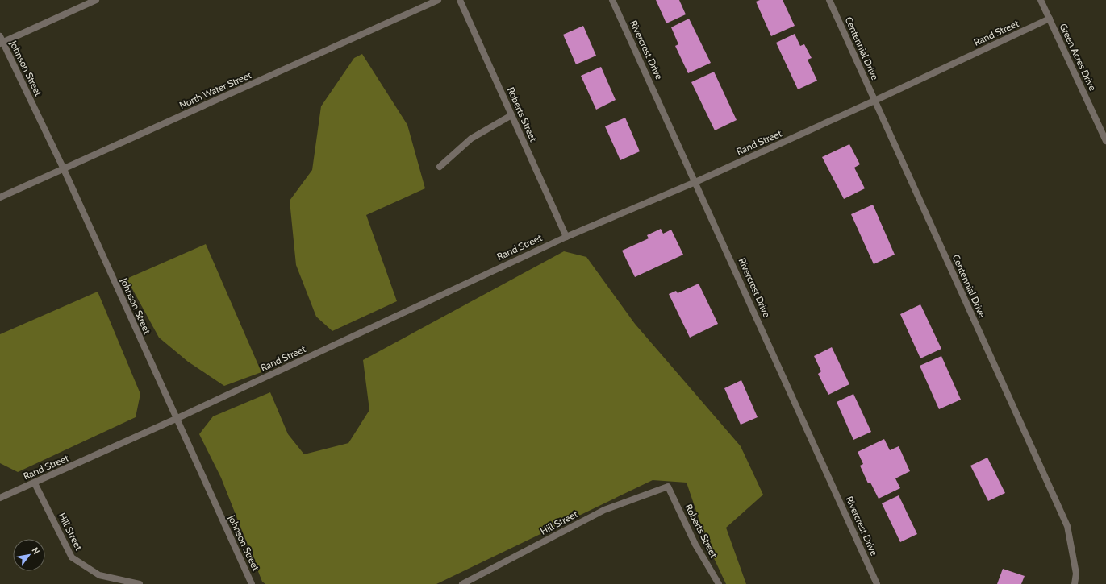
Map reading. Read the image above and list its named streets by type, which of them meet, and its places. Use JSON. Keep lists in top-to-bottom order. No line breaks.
{"streets":{"street":["Rand Street","Centennial Drive","Rivercrest Drive","Green Acres Drive","Johnson Street","North Water Street","Roberts Street","Hill Street"]},"crossings":[["Rand Street","Centennial Drive"],["Rand Street","Rivercrest Drive"],["Rand Street","Green Acres Drive"],["Rand Street","Johnson Street"],["Rand Street","Roberts Street"],["Rand Street","Hill Street"],["Johnson Street","North Water Street"],["Roberts Street","Hill Street"]],"north":"top right"}
